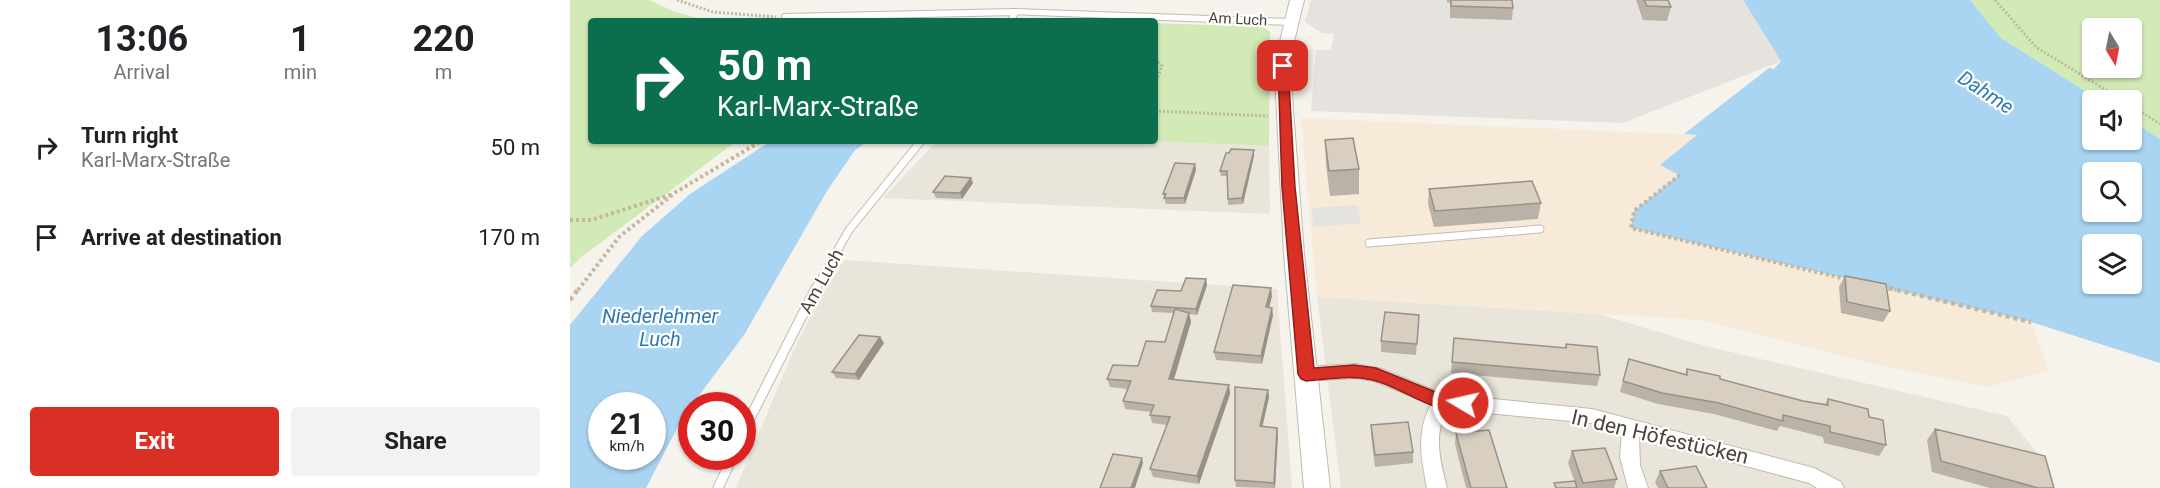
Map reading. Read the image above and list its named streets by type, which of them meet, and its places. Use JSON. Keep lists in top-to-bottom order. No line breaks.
{"streets":{"street":["Am Luch","In den Höfestücken"]},"water":["Dahme","Niederlehmer Luch"],"north":"bottom","page":{"eta":["13:06","Arrival","1","min","220","m"],"turn":["50 m","Karl-Marx-Straße"],"list":[{"name":"Turn right","note":"Karl-Marx-Straße","value":"50 m"},{"name":"Arrive at destination","value":"170 m"}],"speed":"21 km/h","limit":"30","buttons":["Exit","Share"]}}
